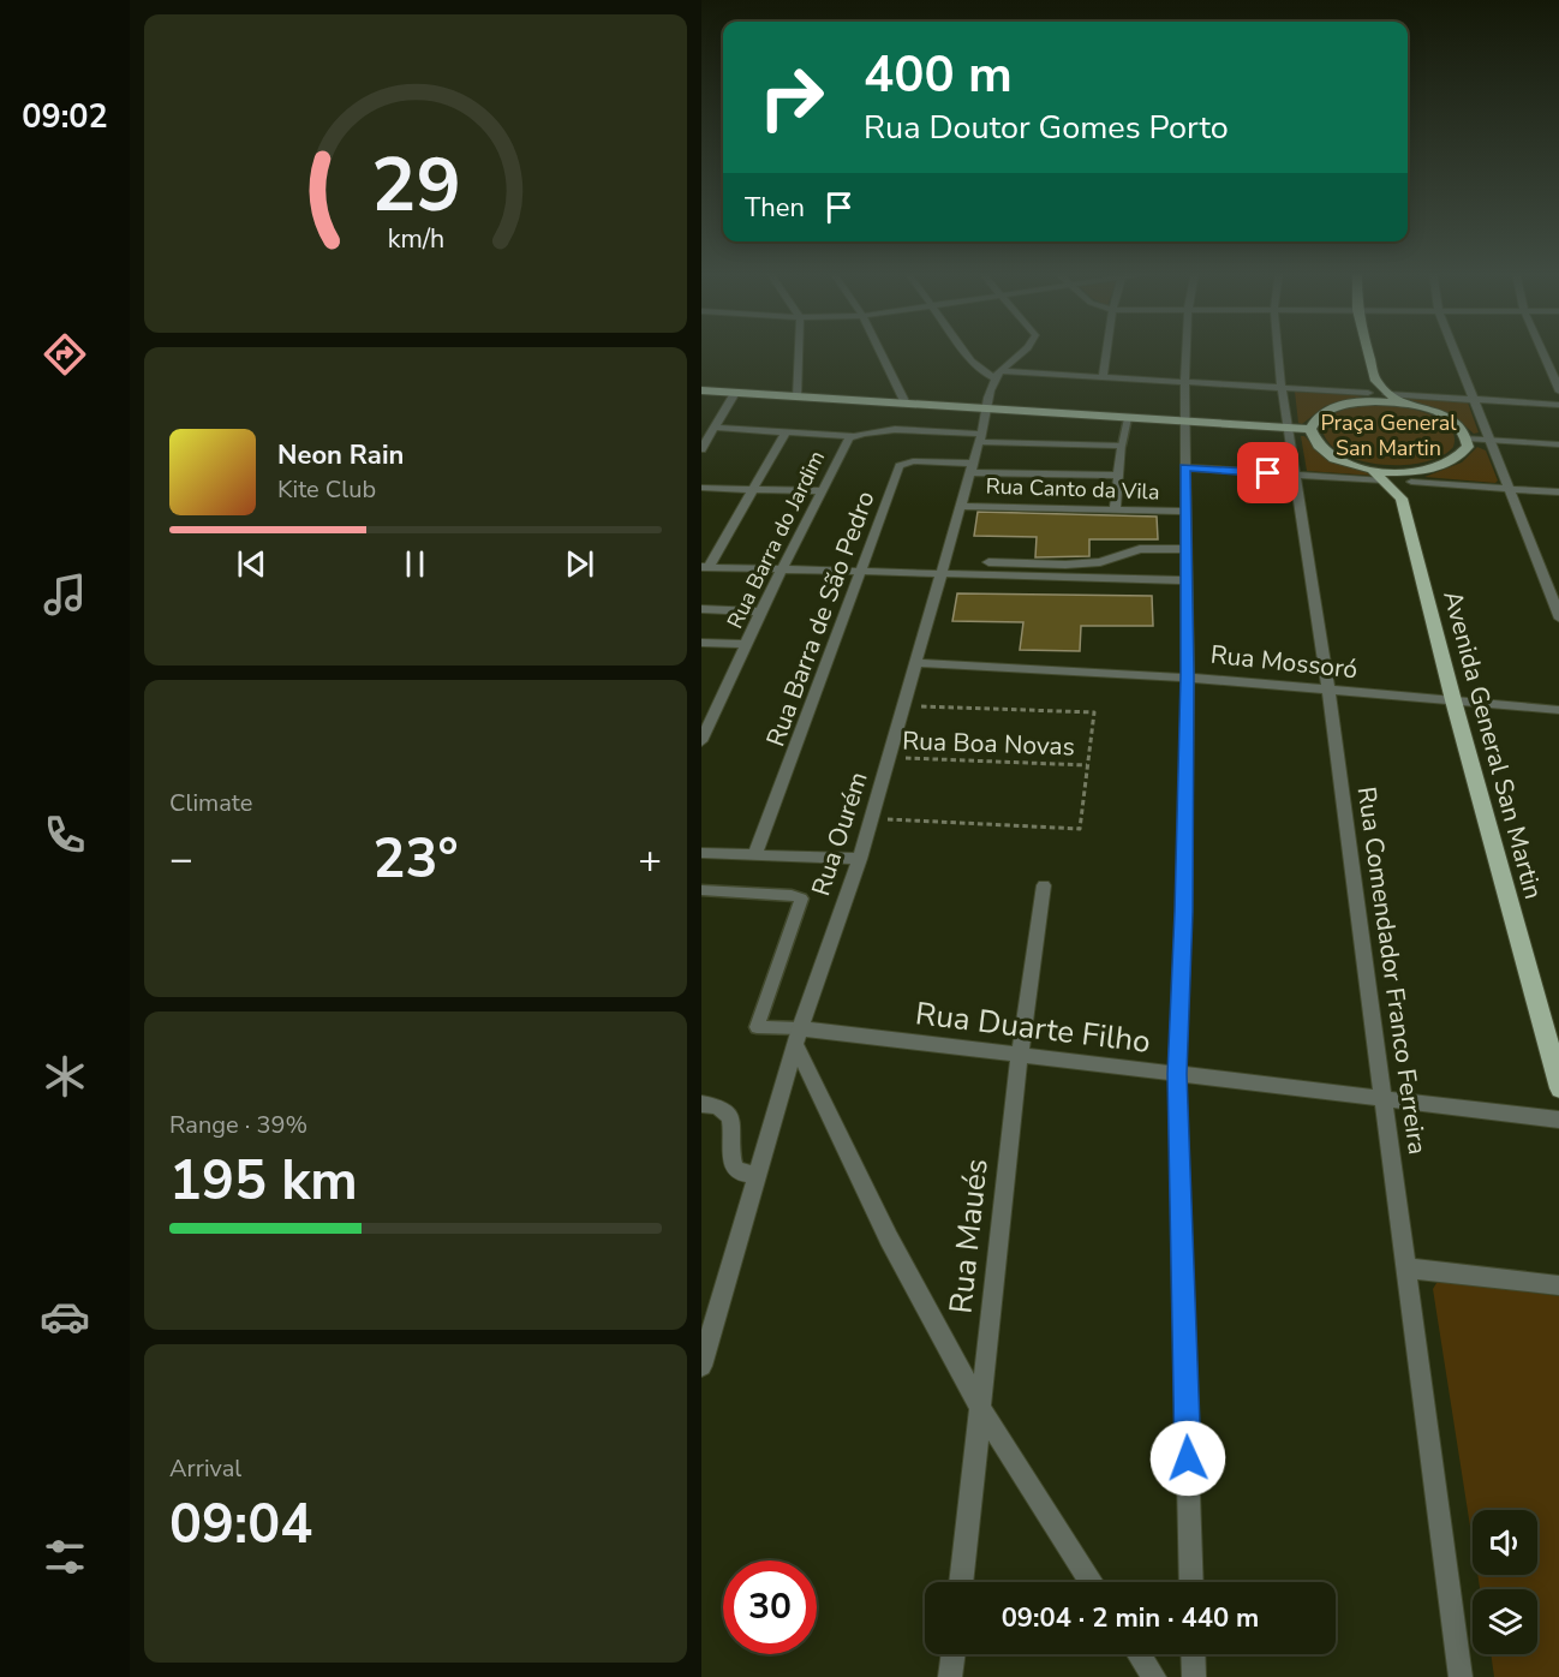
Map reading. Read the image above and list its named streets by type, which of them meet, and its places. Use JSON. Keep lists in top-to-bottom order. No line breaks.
{"streets":{"main road":["Avenida General San Martin"],"street":["Rua Canto da Vila","Rua Barra do Jardim","Rua Barra de São Pedro","Rua Mossoró","Rua Ourém","Rua Comendador Franco Ferreira","Rua Duarte Filho","Rua Maués"],"path":["Rua Boa Novas"]},"crossings":[["Rua Canto da Vila","Rua Ourém"],["Rua Barra do Jardim","Rua Ourém"],["Rua Barra de São Pedro","Rua Ourém"],["Rua Mossoró","Avenida General San Martin"],["Rua Mossoró","Rua Ourém"],["Rua Mossoró","Rua Comendador Franco Ferreira"],["Rua Boa Novas","Rua Ourém"],["Rua Ourém","Rua Duarte Filho"],["Rua Comendador Franco Ferreira","Rua Duarte Filho"],["Rua Duarte Filho","Rua Maués"]],"parks":["Praça General San Martin"],"page":{"tabs":"09:02","turn":["400 m","Rua Doutor Gomes Porto"],"then":"Then","song":["Neon Rain","Kite Club"],"tile":["Climate",["Range · 39%","195 km"],["Arrival","09:04"]],"heat":["−","23°","+"],"limit":"30","trip":"09:04 · 2 min · 440 m","gauge":["29","km/h"]}}
